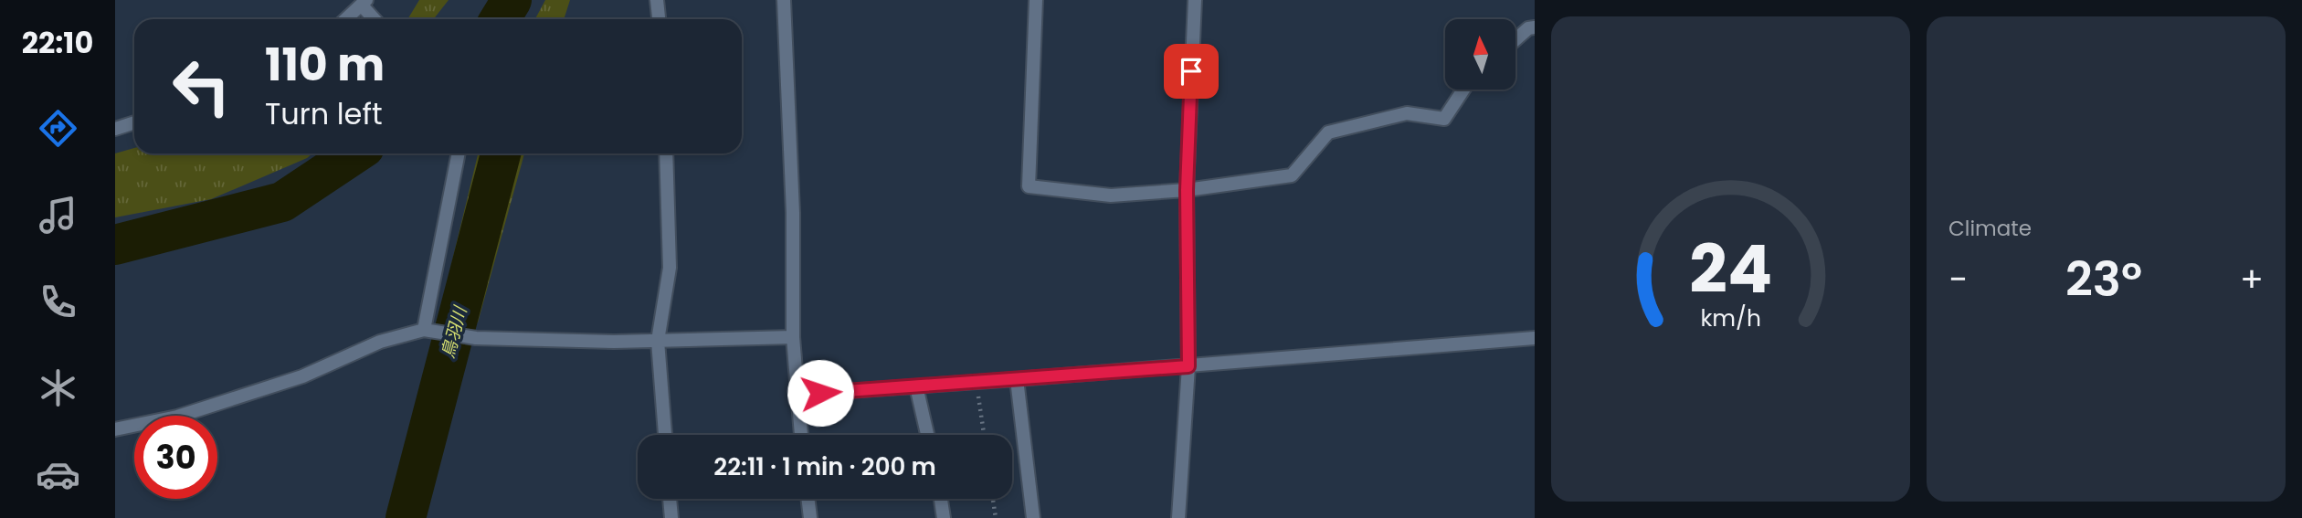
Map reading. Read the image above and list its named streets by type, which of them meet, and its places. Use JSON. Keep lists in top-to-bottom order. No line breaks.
{"water":["鳥羽川"],"north":"top","page":{"tabs":"22:10","tile":"Climate","turn":["110 m","Turn left"],"heat":["−","23°","+"],"limit":"30","trip":"22:11 · 1 min · 200 m","gauge":["24","km/h"]}}
